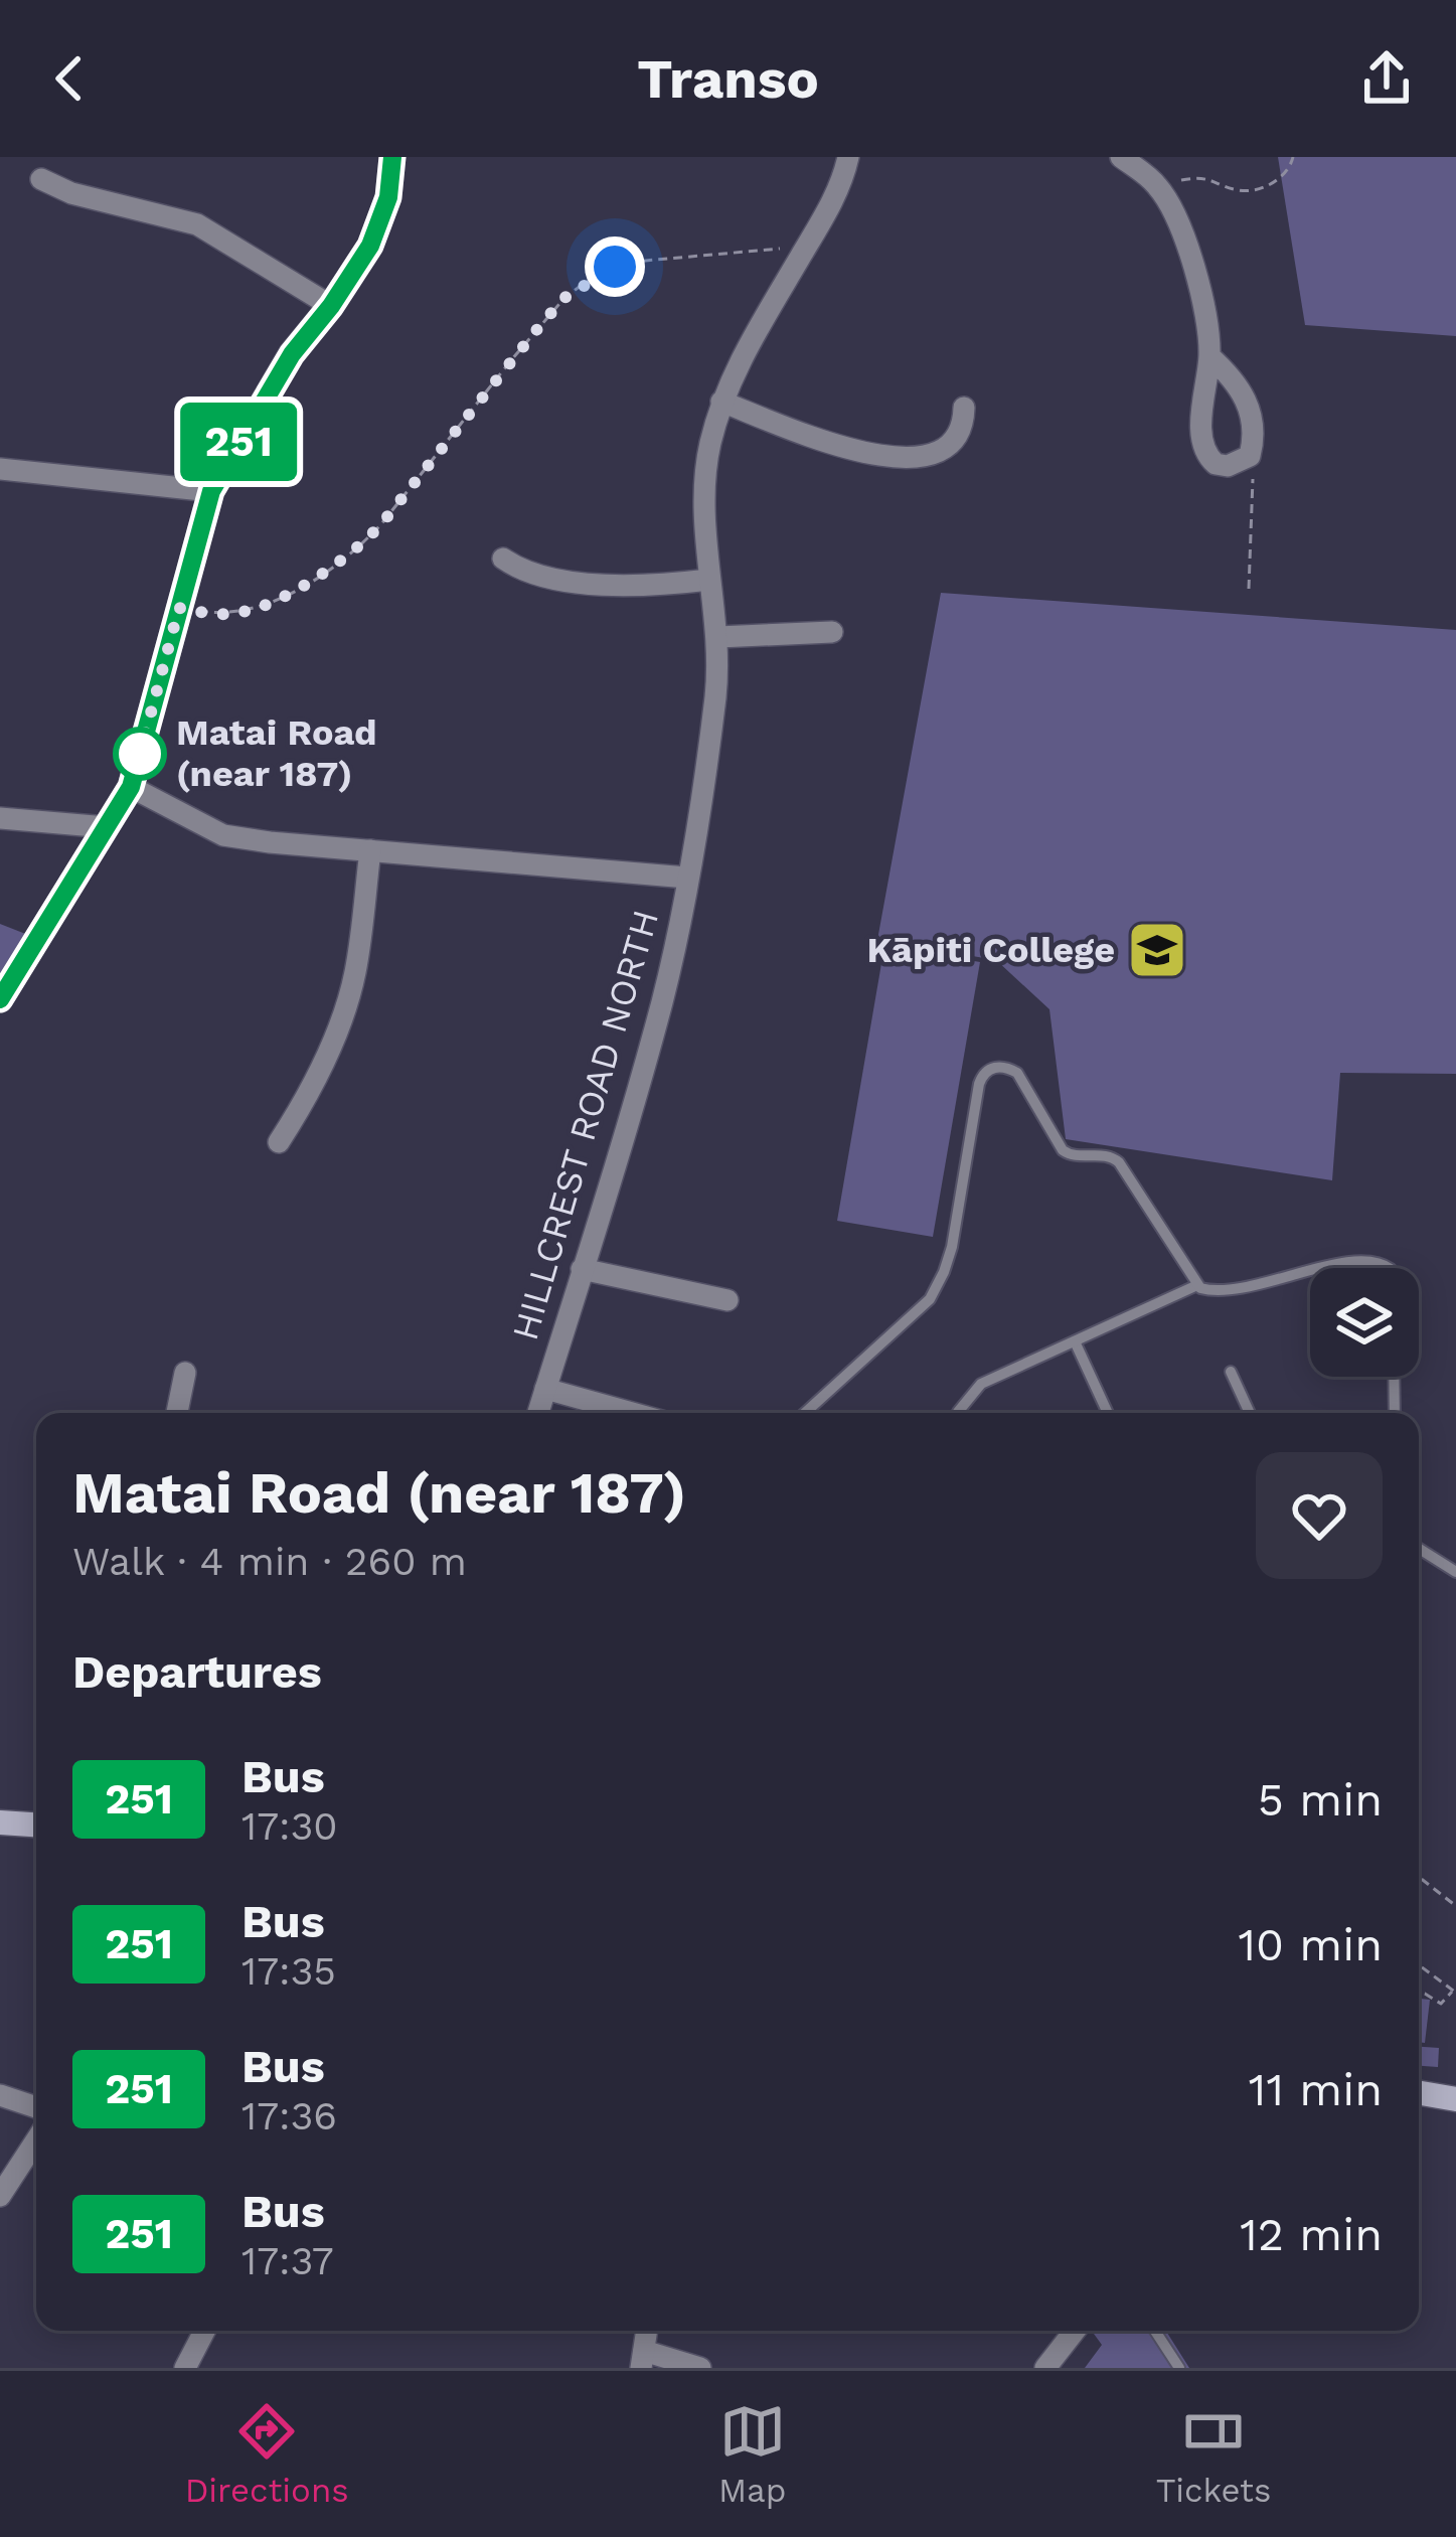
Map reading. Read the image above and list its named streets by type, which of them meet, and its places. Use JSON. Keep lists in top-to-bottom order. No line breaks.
{"streets":{"street":["HILLCREST ROAD NORTH"]},"places":{"other":["Matai Road (near 187)"],"school or university":["Kāpiti College"]},"lines":["bus line 251"],"page":{"header":"Transo","on_map":"251","heading":[["Matai Road (near 187)","Walk · 4 min · 260 m"],"Departures"],"list":[{"mark":"251","name":"Bus","note":"17:30","value":"5 min"},{"mark":"251","name":"Bus","note":"17:35","value":"10 min"},{"mark":"251","name":"Bus","note":"17:36","value":"11 min"},{"mark":"251","name":"Bus","note":"17:37","value":"12 min"}],"tabs":["Directions","Map","Tickets"]}}
